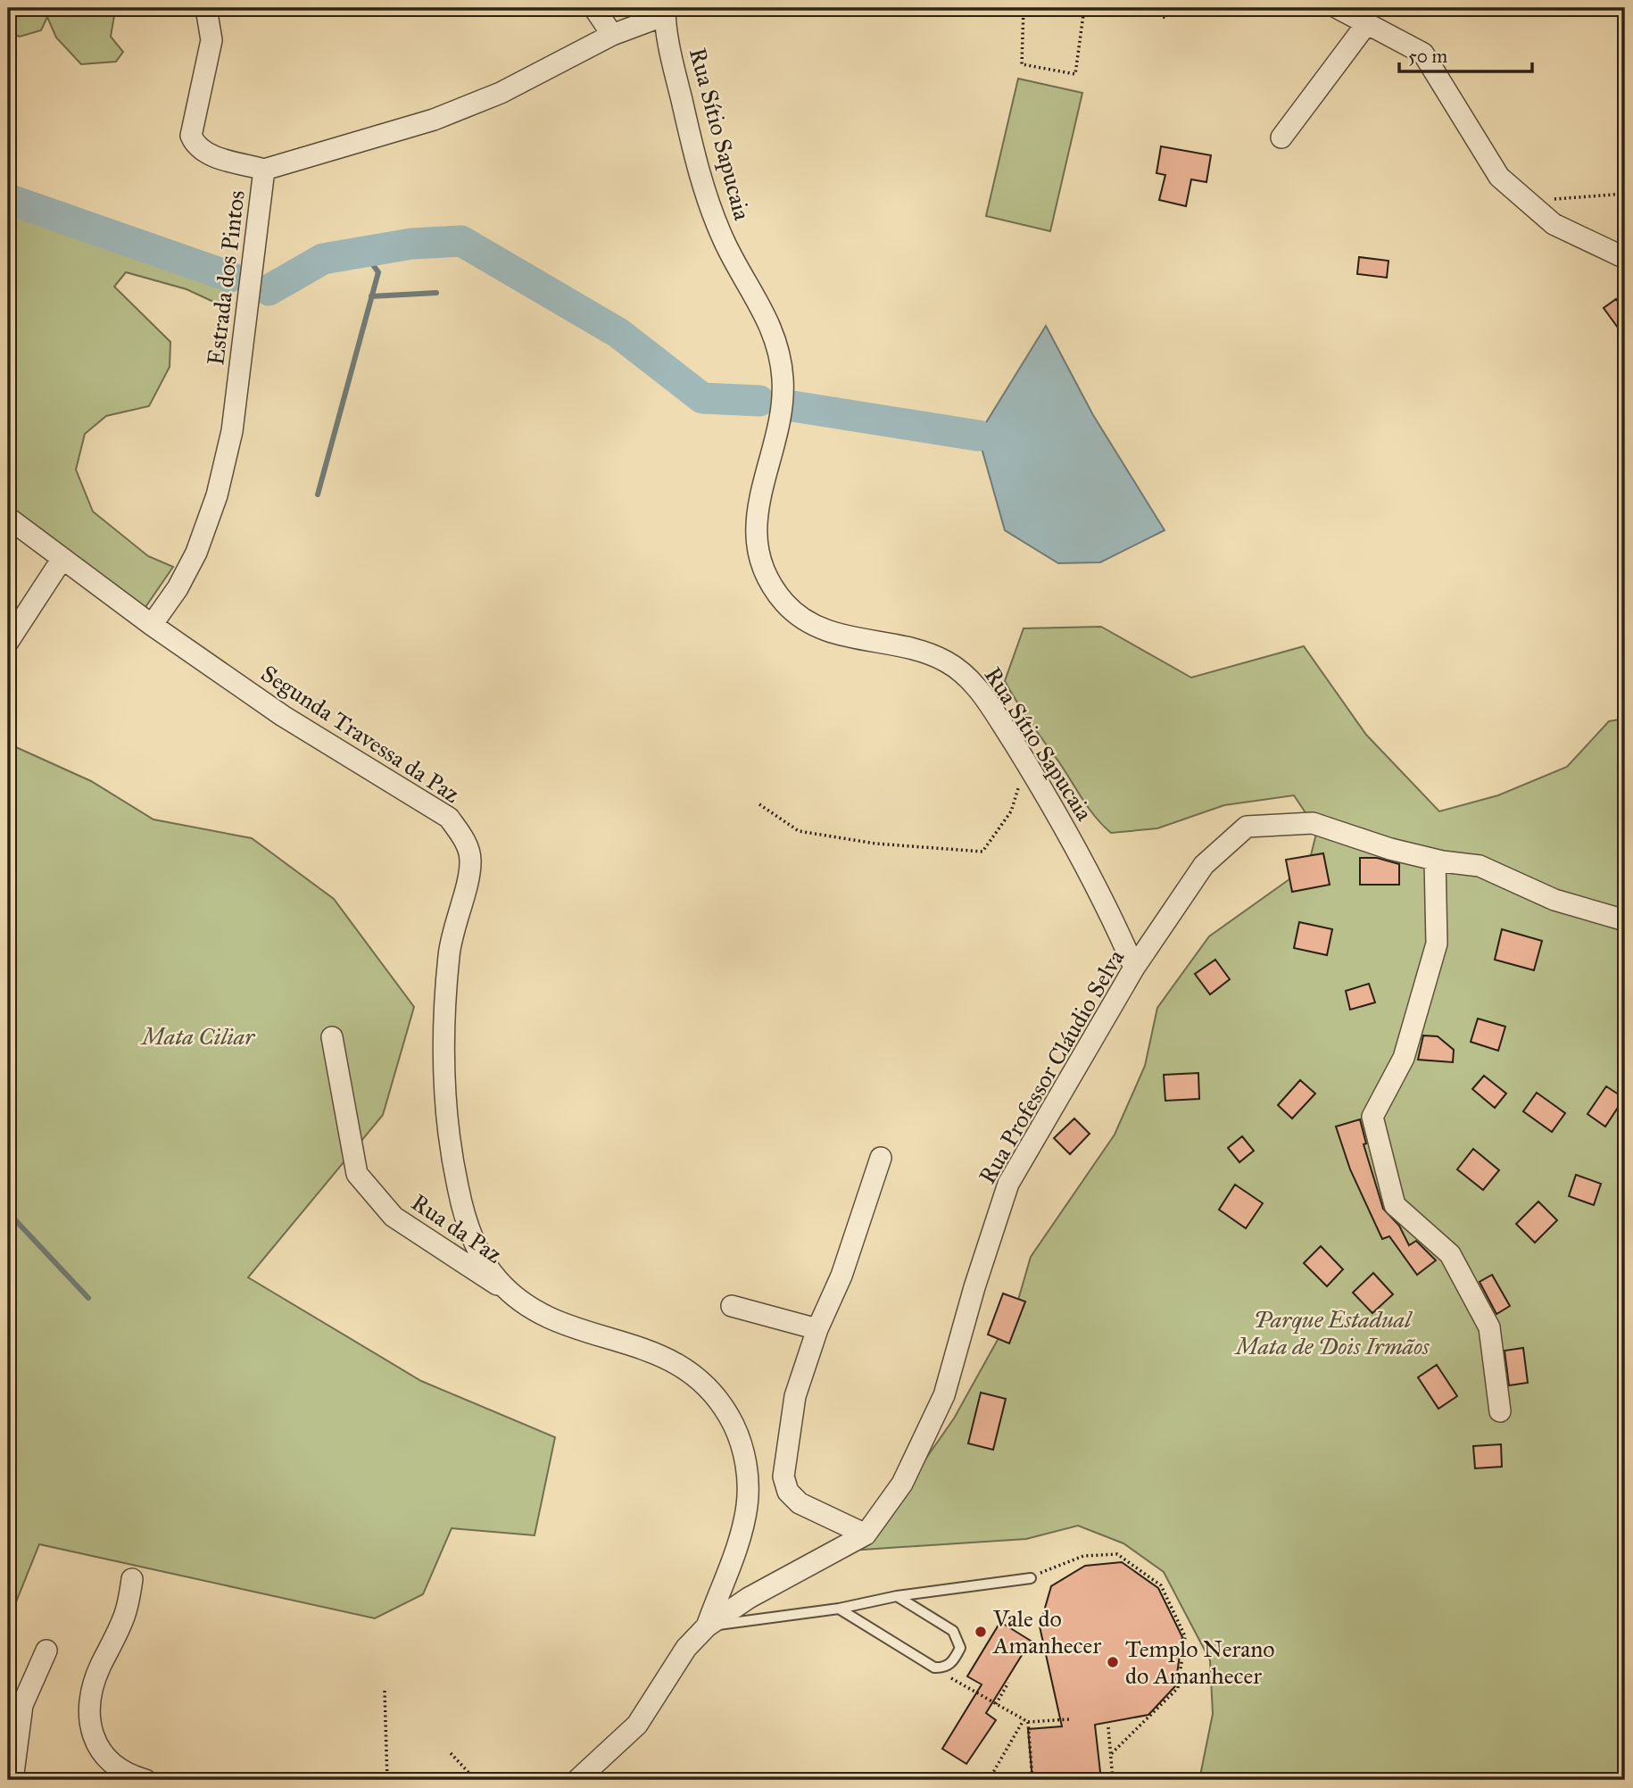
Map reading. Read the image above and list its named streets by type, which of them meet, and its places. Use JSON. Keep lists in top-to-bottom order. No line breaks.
{"streets":{"street":["Rua Sítio Sapucaia","Estrada dos Pintos","Segunda Travessa da Paz","Rua Professor Cláudio Selva","Rua da Paz"]},"crossings":[["Rua Sítio Sapucaia","Estrada dos Pintos"],["Rua Sítio Sapucaia","Rua Professor Cláudio Selva"],["Estrada dos Pintos","Segunda Travessa da Paz"],["Segunda Travessa da Paz","Rua Professor Cláudio Selva"],["Segunda Travessa da Paz","Rua da Paz"]],"parks":["Mata Ciliar","Parque Estadual Mata de Dois Irmãos"],"places":["Vale do Amanhecer","Templo Nerano do Amanhecer"],"scale_bar":"50 m"}
